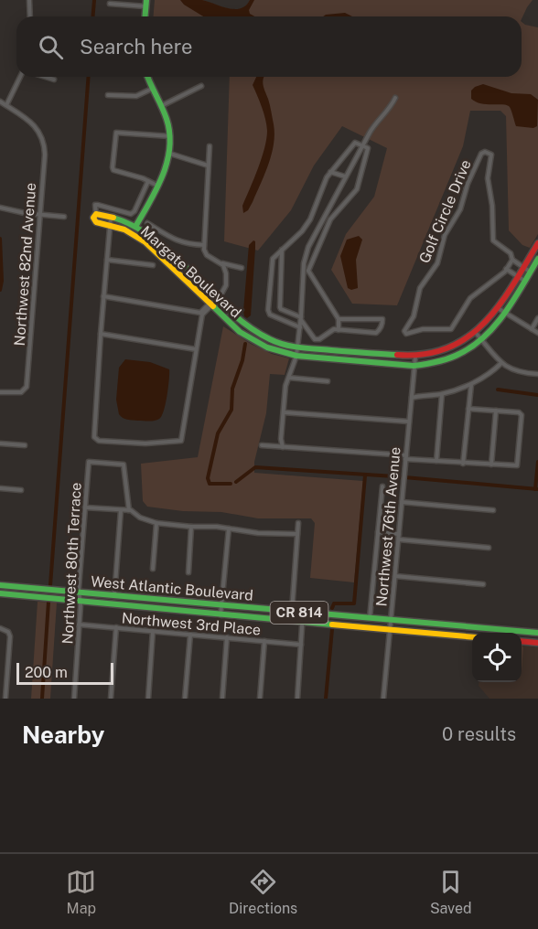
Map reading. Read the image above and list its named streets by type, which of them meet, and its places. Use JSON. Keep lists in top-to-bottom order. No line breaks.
{"streets":{"street":["Golf Circle Drive","Northwest 82nd Avenue","Margate Boulevard","Northwest 76th Avenue","Northwest 80th Terrace","West Atlantic Boulevard","CR 814","Northwest 3rd Place"]},"crossings":[["Golf Circle Drive","Margate Boulevard"],["Margate Boulevard","Northwest 76th Avenue"],["Northwest 76th Avenue","West Atlantic Boulevard"],["Northwest 80th Terrace","West Atlantic Boulevard"],["Northwest 80th Terrace","Northwest 3rd Place"]],"scale_bar":"200 m","page":{"search":"Search here","scale":"200 m","heading":["Nearby","0 results"],"nav":["Map","Directions","Saved"]}}
